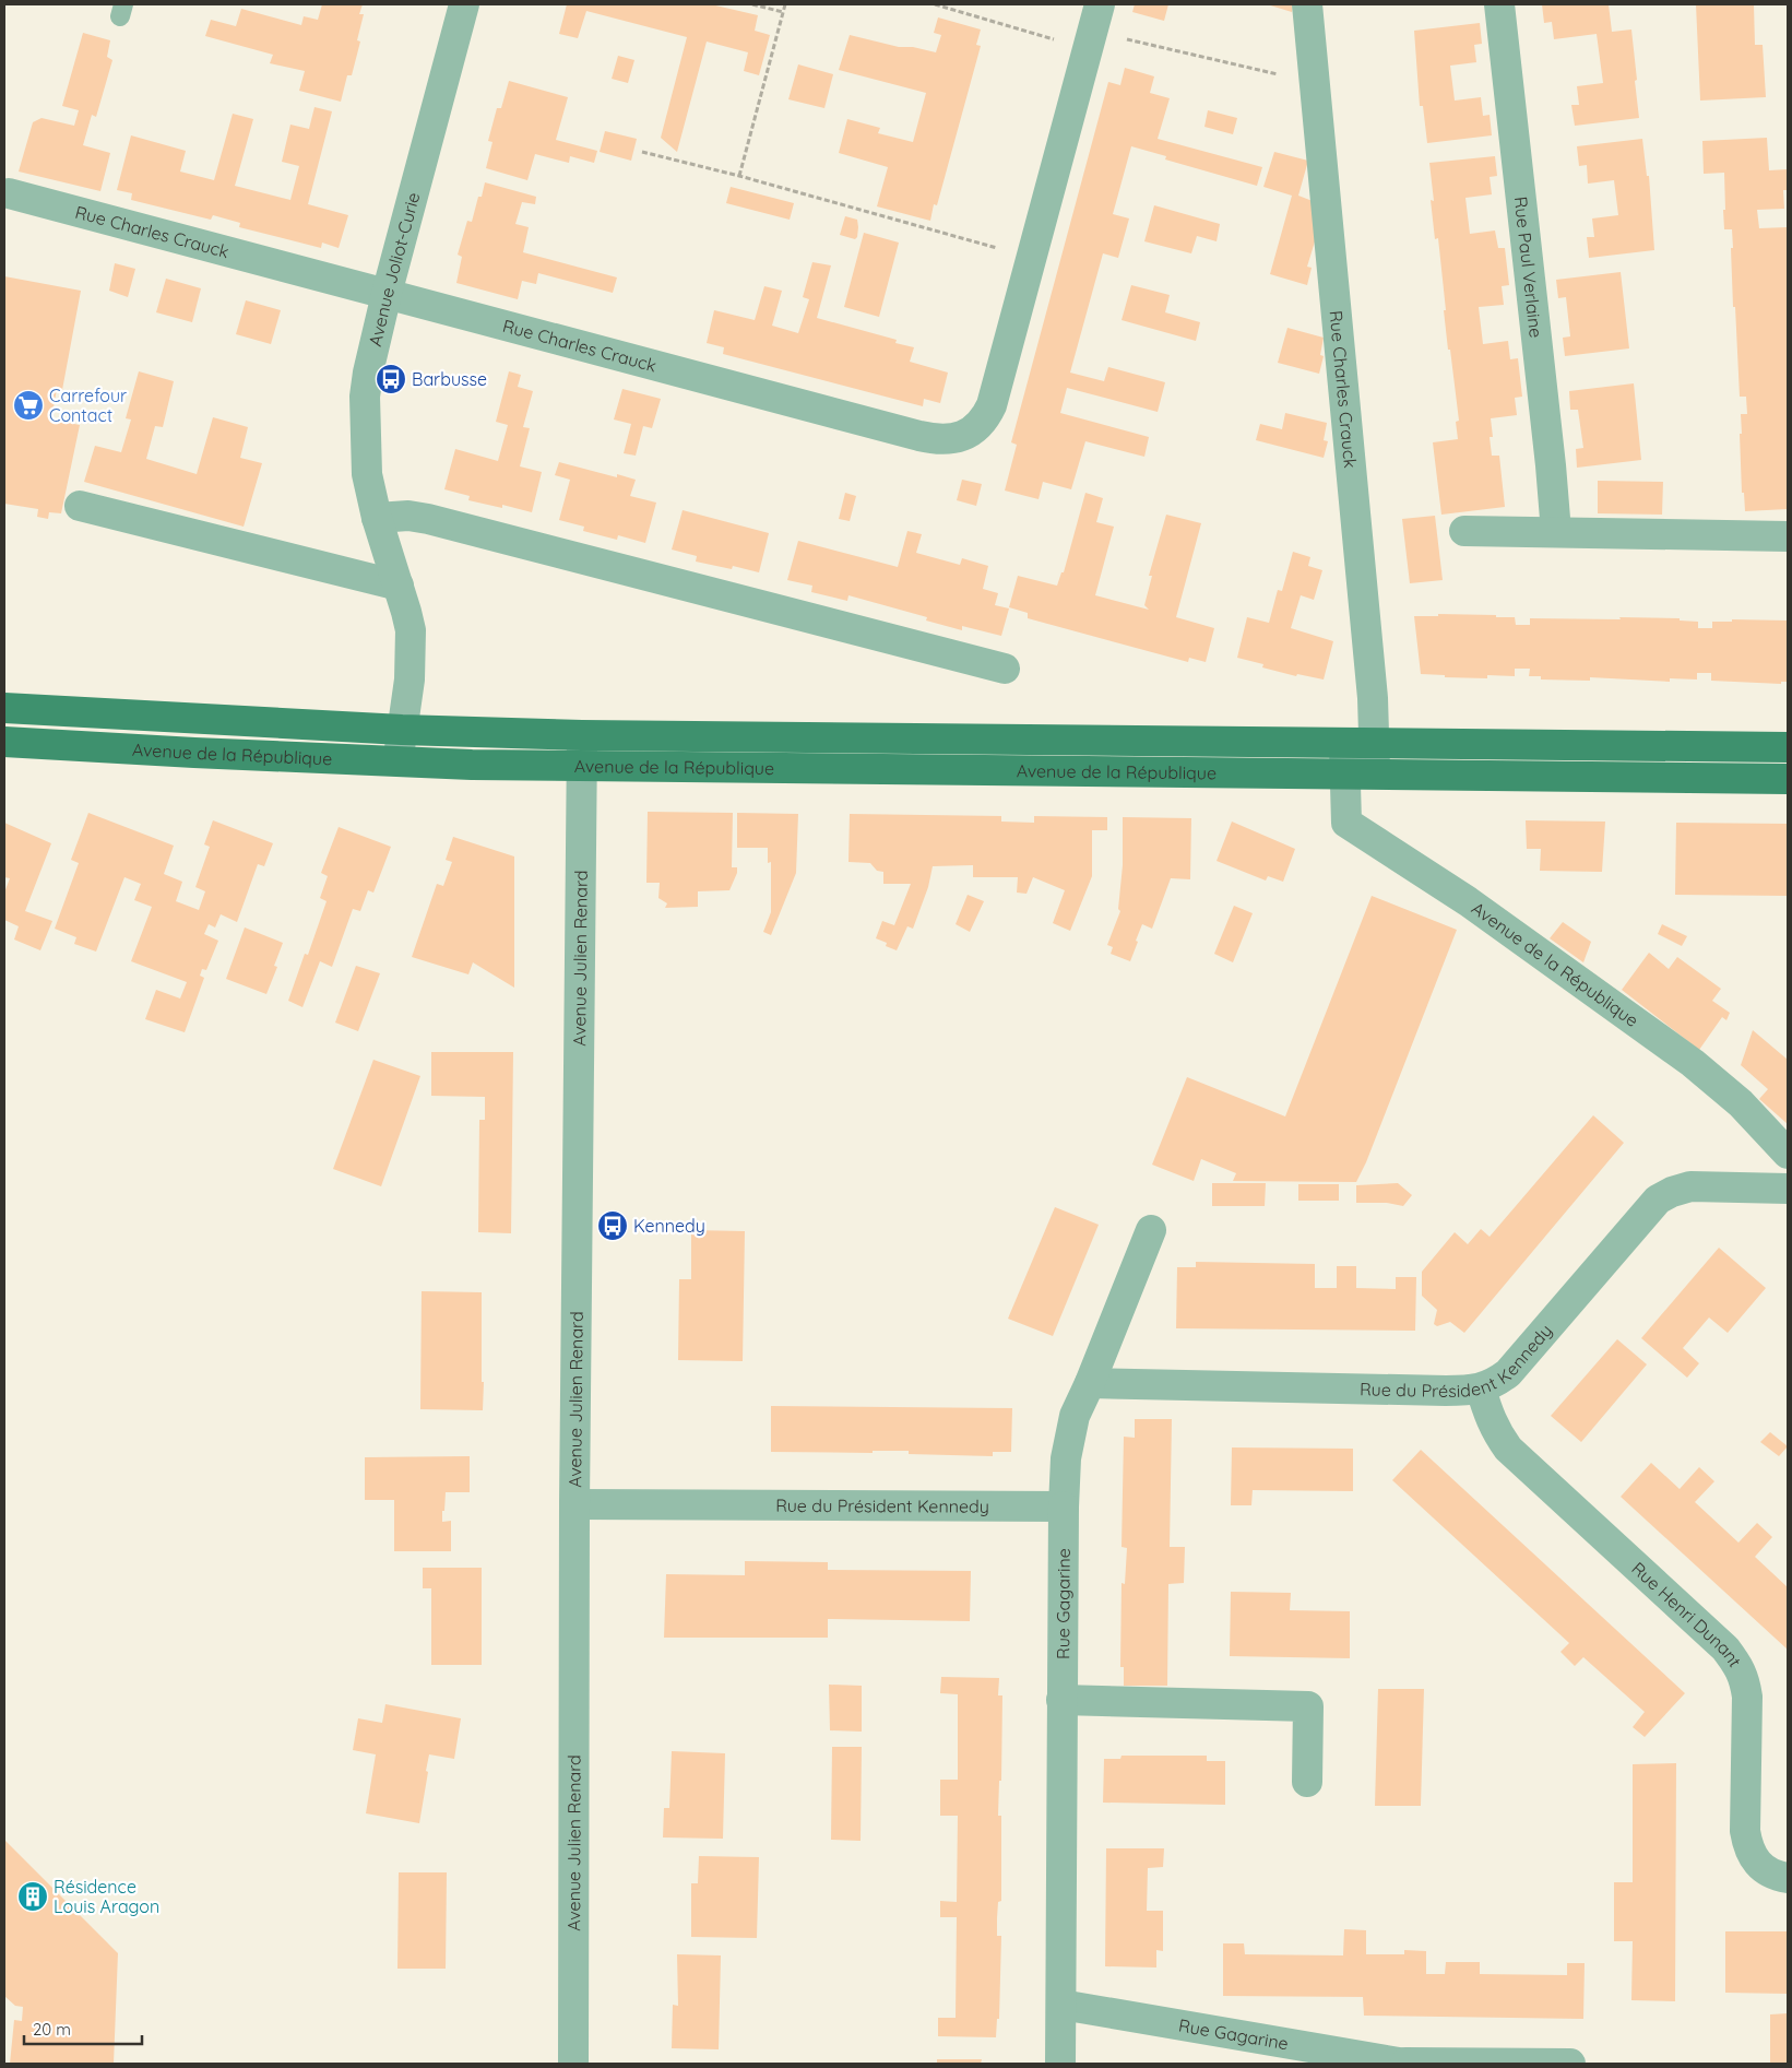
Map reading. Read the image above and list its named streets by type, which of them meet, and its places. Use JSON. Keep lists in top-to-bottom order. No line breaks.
{"streets":{"main road":["Avenue de la République"],"street":["Rue Charles Crauck","Rue Paul Verlaine","Avenue Joliot-Curie","Avenue Julien Renard","Rue du Président Kennedy","Rue Gagarine","Rue Henri Dunant"]},"crossings":[["Rue Charles Crauck","Avenue Joliot-Curie"],["Rue Charles Crauck","Avenue de la République"],["Avenue Joliot-Curie","Avenue de la République"],["Avenue de la République","Avenue Julien Renard"],["Avenue Julien Renard","Rue du Président Kennedy"],["Rue du Président Kennedy","Rue Gagarine"],["Rue du Président Kennedy","Rue Henri Dunant"]],"places":{"bus stop":["Barbusse","Kennedy"],"supermarket":["Carrefour Contact"],"building":["Résidence Louis Aragon"]},"scale_bar":"20 m"}
